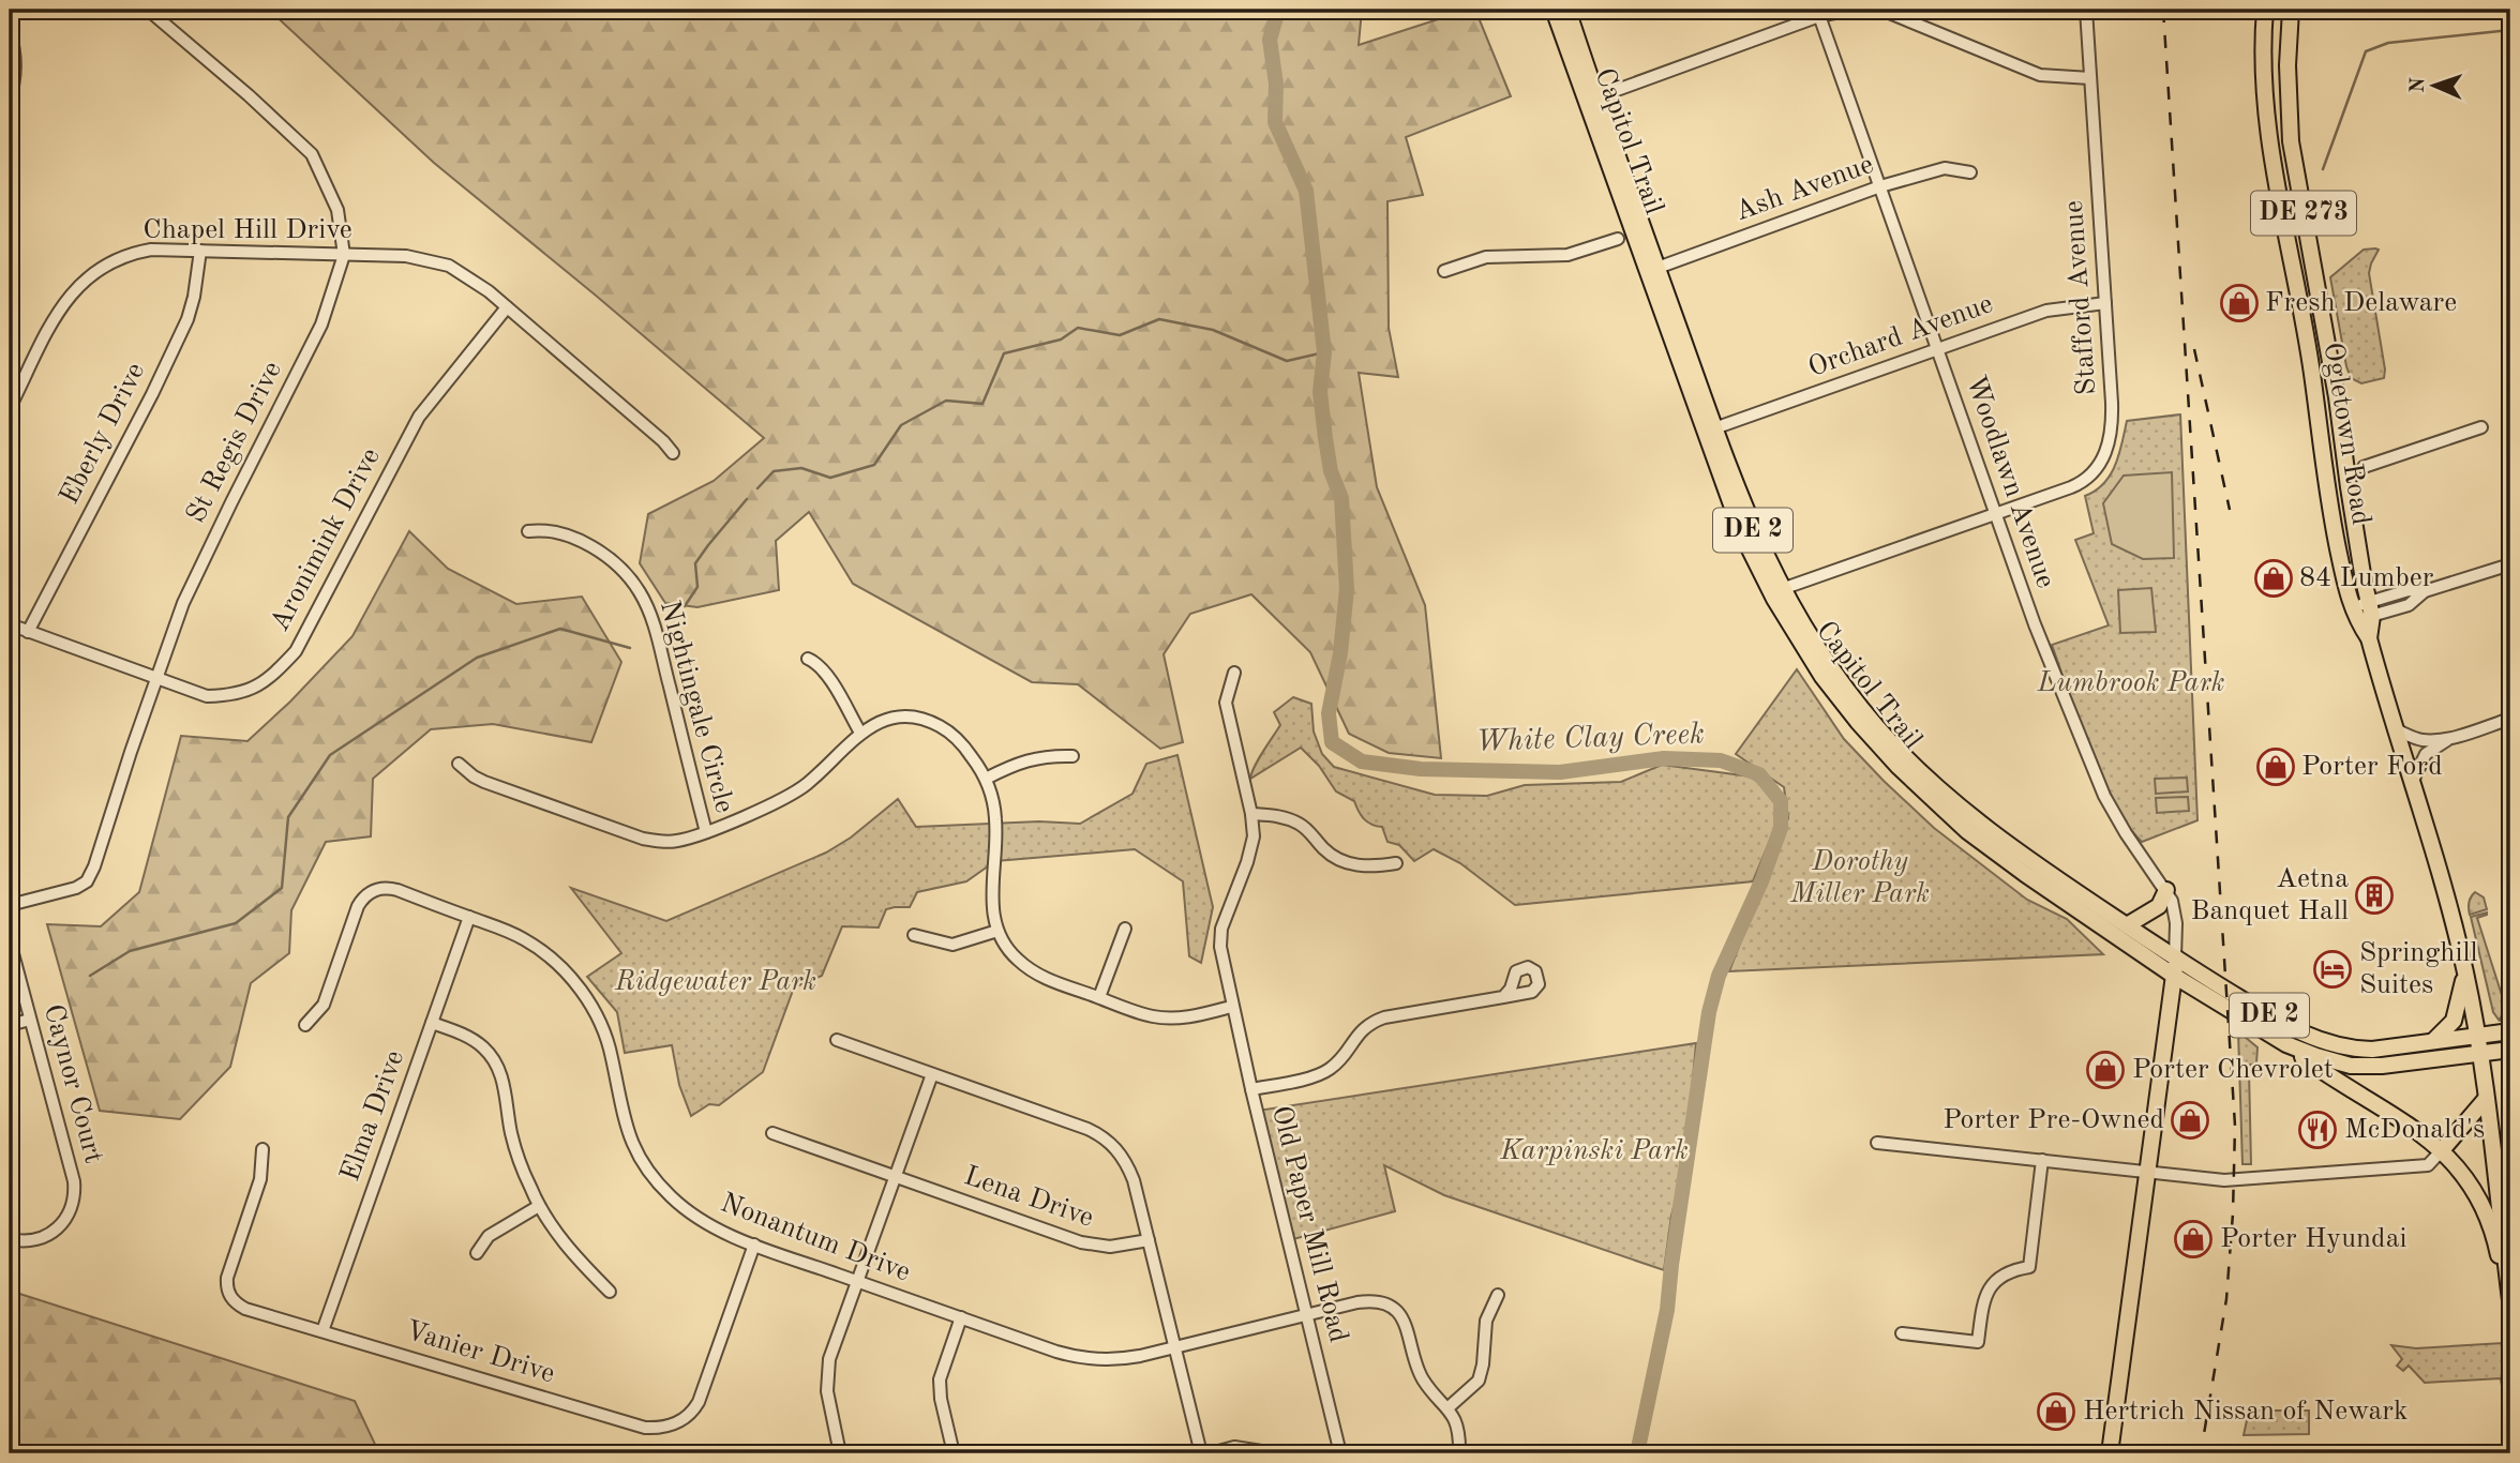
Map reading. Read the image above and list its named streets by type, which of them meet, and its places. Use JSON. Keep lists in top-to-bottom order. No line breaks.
{"streets":{"main road":["Capitol Trail","DE 273","Ogletown Road","DE 2"],"street":["Ash Avenue","Chapel Hill Drive","Stafford Avenue","Orchard Avenue","Eberly Drive","St Regis Drive","Woodlawn Avenue","Aronimink Drive","Nightingale Circle","Caynor Court","Elma Drive","Lena Drive","Old Paper Mill Road","Nonantum Drive","Vanier Drive"]},"crossings":[["Capitol Trail","Ash Avenue"],["Capitol Trail","DE 273"],["Capitol Trail","Stafford Avenue"],["Capitol Trail","Orchard Avenue"],["Capitol Trail","Ogletown Road"],["Capitol Trail","Woodlawn Avenue"],["Ash Avenue","Woodlawn Avenue"],["DE 273","Ogletown Road"],["Chapel Hill Drive","Eberly Drive"],["Chapel Hill Drive","St Regis Drive"],["Chapel Hill Drive","Aronimink Drive"],["Stafford Avenue","Orchard Avenue"],["Stafford Avenue","Woodlawn Avenue"],["Orchard Avenue","Woodlawn Avenue"],["Eberly Drive","Aronimink Drive"],["St Regis Drive","Aronimink Drive"],["Elma Drive","Nonantum Drive"],["Elma Drive","Vanier Drive"],["Old Paper Mill Road","Nonantum Drive"],["Nonantum Drive","Vanier Drive"]],"water":["White Clay Creek"],"parks":["Lumbrook Park","Dorothy Miller Park","Ridgewater Park","Karpinski Park"],"places":{"shop":["Fresh Delaware","84 Lumber","Porter Ford","Porter Chevrolet","Porter Pre-Owned","Porter Hyundai","Hertrich Nissan of Newark"],"building":["Aetna Banquet Hall"],"hotel":["Springhill Suites"],"restaurant":["McDonald's"]},"north":"left"}
